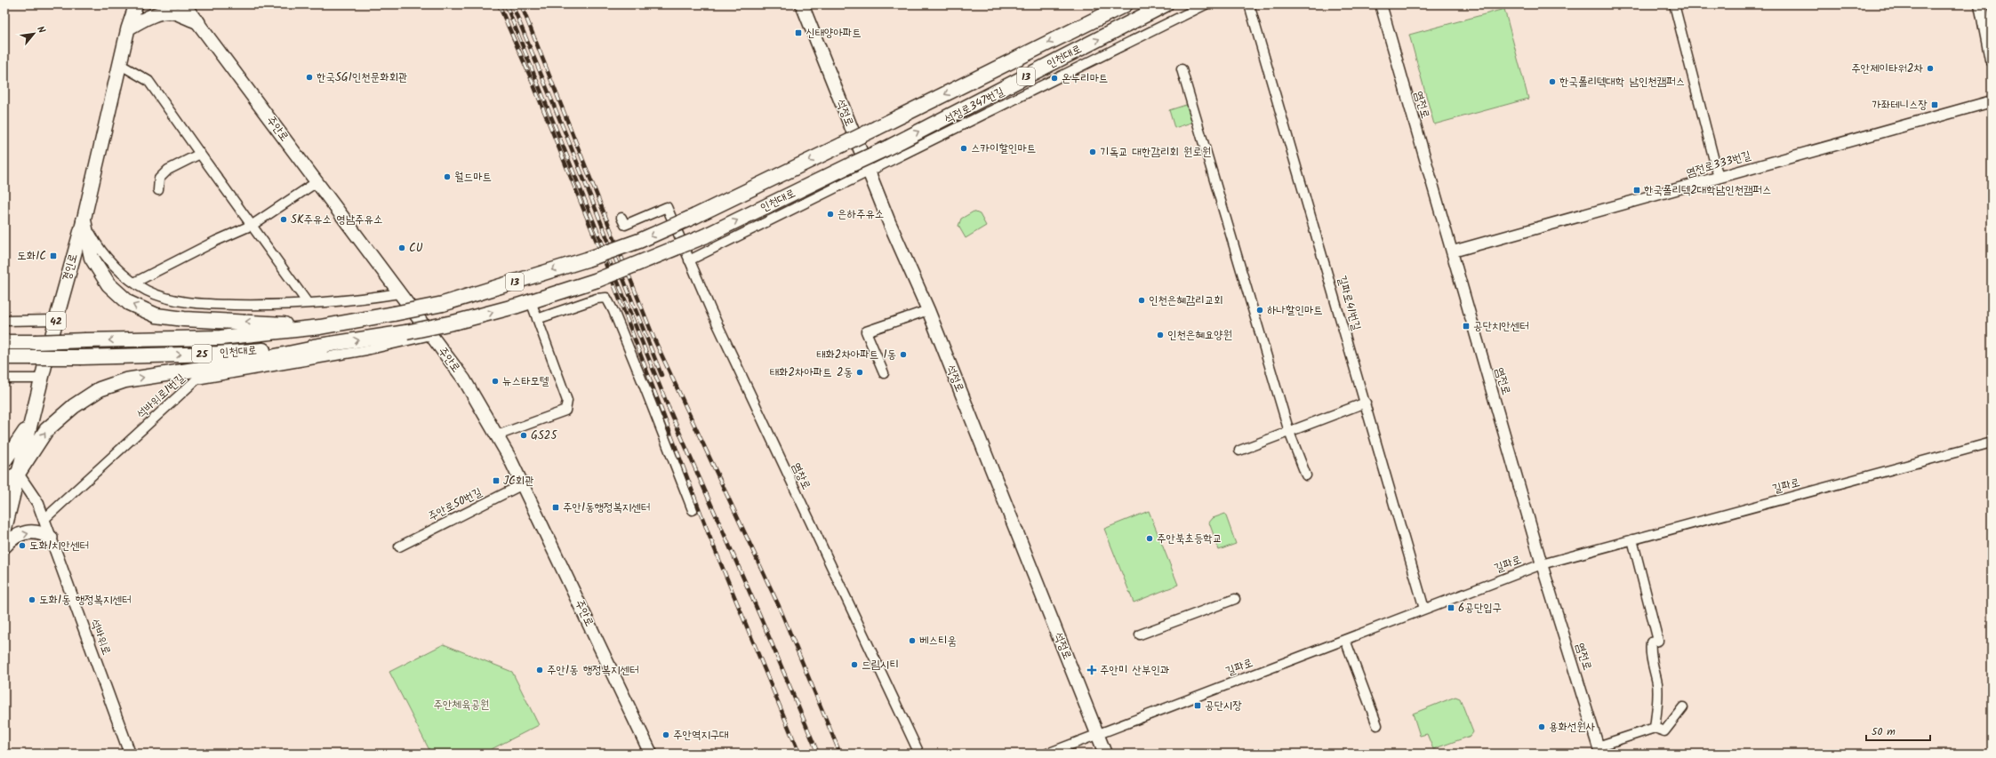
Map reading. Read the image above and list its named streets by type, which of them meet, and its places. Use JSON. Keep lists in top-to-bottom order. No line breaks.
{"streets":{"highway":["인천대로","13","25"],"main road":["석정로","주안로","경인로","42"],"street":["염전로","석정로347번길","염전로333번길","길파로41번길","석바위로1번길","염창로","길파로","주안로50번길","석바위로"]},"crossings":[["염전로","염전로333번길"],["염전로","길파로"],["석정로347번길","석정로"],["석정로347번길","염창로"],["석정로","길파로"],["주안로","석바위로1번길"],["주안로","주안로50번길"],["경인로","석바위로"],["길파로41번길","길파로"],["석바위로1번길","석바위로"]],"parks":["주안체육공원"],"places":{"transit":["신태양아파트","가좌테니스장","한국폴리텍2대학남인천캠퍼스","도화IC","공단치안센터","JC회관","주안1동행정복지센터","6공단입구","공단시장"],"other":["주안제이타워2차","한국SGI인천문화회관","온누리마트","한국폴리텍대학 남인천캠퍼스","스카이할인마트","기독교 대한감리회 원로원","월드마트","은하주유소","SK주유소 영남주유소","CU","인천은혜감리교회","하나할인마트","인천은혜요양원","태화2차아파트 1동","태화2차아파트 2동","뉴스타모텔","GS25","주안북초등학교","도화1치안센터","도화1동 행정복지센터","베스티움","드림시티","주안1동 행정복지센터","용화선원사","주안역지구대"],"health":["주안미 산부인과"]},"scale_bar":"50 m","north":"top right"}
